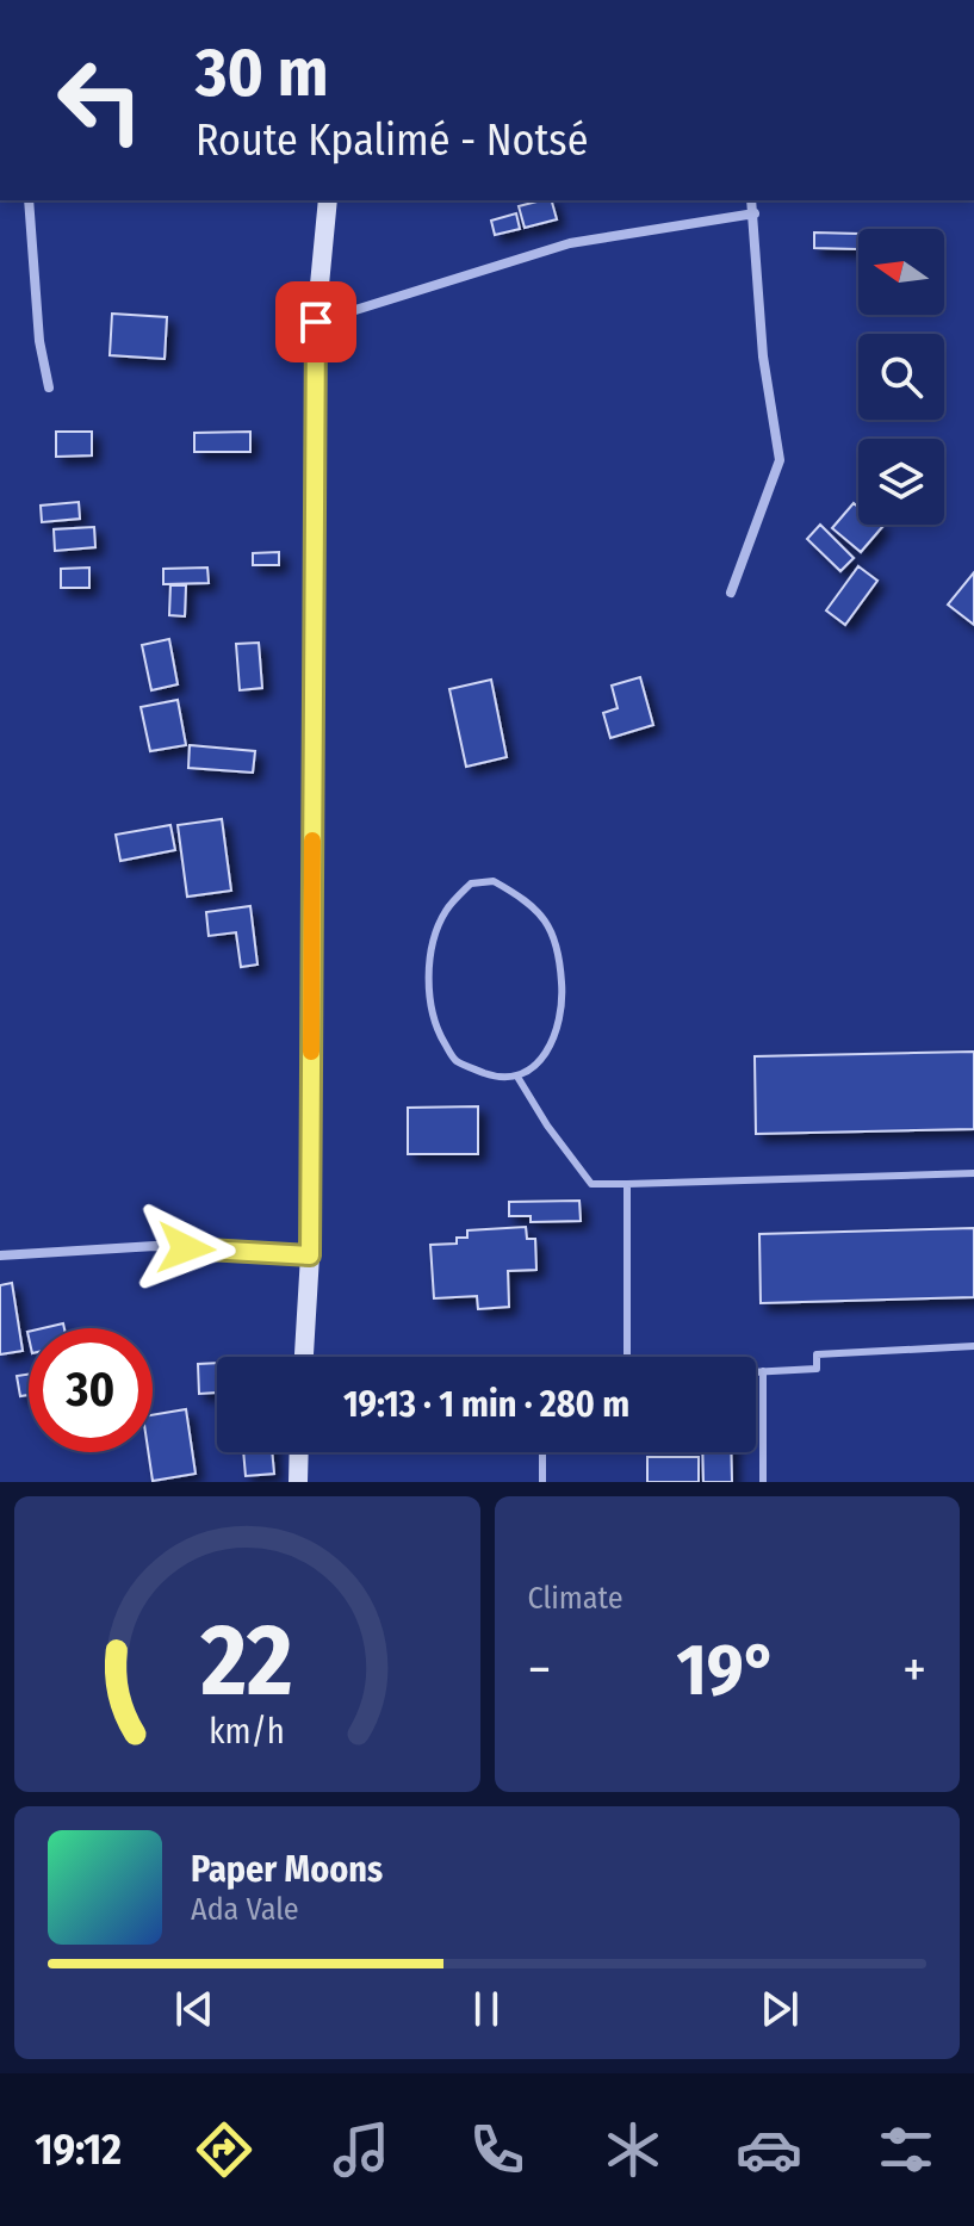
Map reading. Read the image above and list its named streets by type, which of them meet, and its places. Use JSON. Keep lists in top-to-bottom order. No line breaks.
{"north":"left","page":{"turn":["30 m","Route Kpalimé - Notsé"],"limit":"30","trip":"19:13 · 1 min · 280 m","tile":"Climate","heat":["−","19°","+"],"song":["Paper Moons","Ada Vale"],"tabs":"19:12","gauge":["22","km/h"]}}
